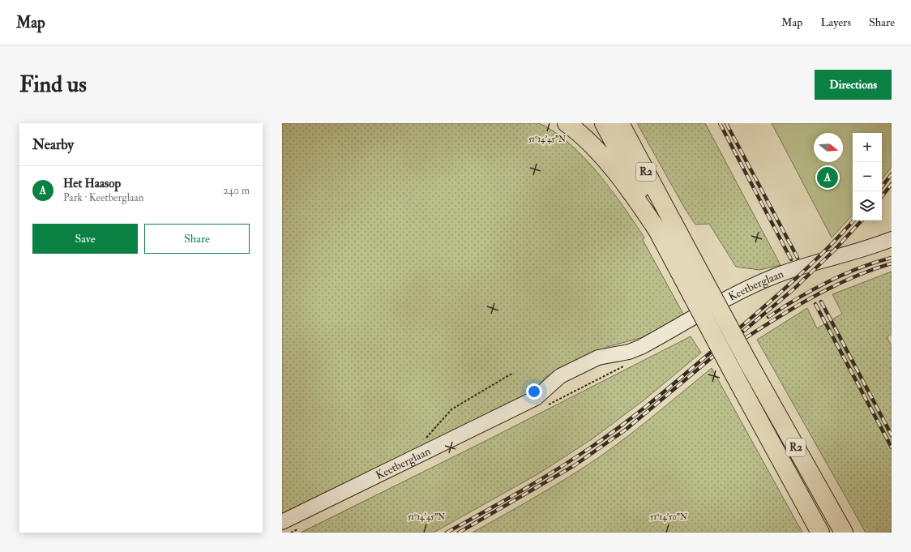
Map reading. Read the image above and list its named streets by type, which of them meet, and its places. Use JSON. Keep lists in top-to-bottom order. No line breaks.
{"streets":{"highway":["R2"],"main road":["Keetberglaan"]},"north":"right","page":{"header":"Map","nav":["Map","Layers","Share"],"buttons":["Directions",["Save","Share"]],"title":"Find us","heading":"Nearby","map_buttons":["+","−"],"list":[{"mark":"A","name":"Het Haasop","note":"Park · Keetberglaan","value":"240 m"}],"pins":"A"},"coordinates":["51°14'45\"N","51°14'50\"N"]}
